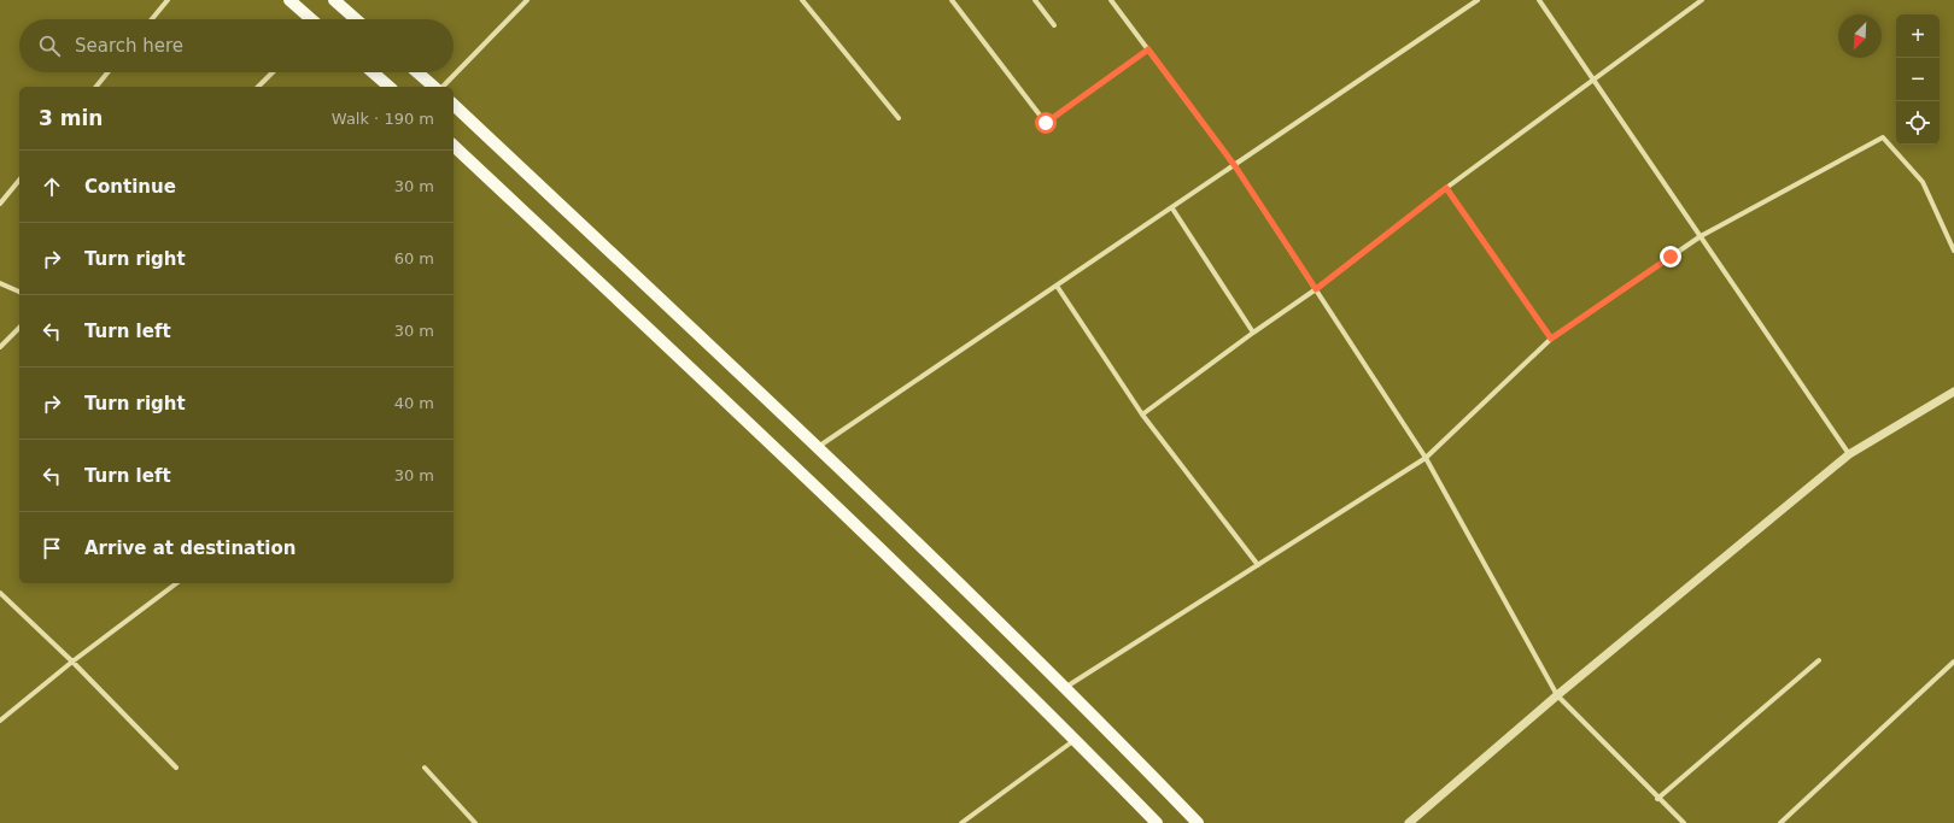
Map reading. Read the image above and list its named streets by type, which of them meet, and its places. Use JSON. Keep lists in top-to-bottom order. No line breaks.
{"north":"bottom left","page":{"map_buttons":["+","−"],"search":"Search here","heading":["3 min","Walk · 190 m"],"list":[["Continue","30 m"],["Turn right","60 m"],["Turn left","30 m"],["Turn right","40 m"],["Turn left","30 m"],"Arrive at destination"]}}
